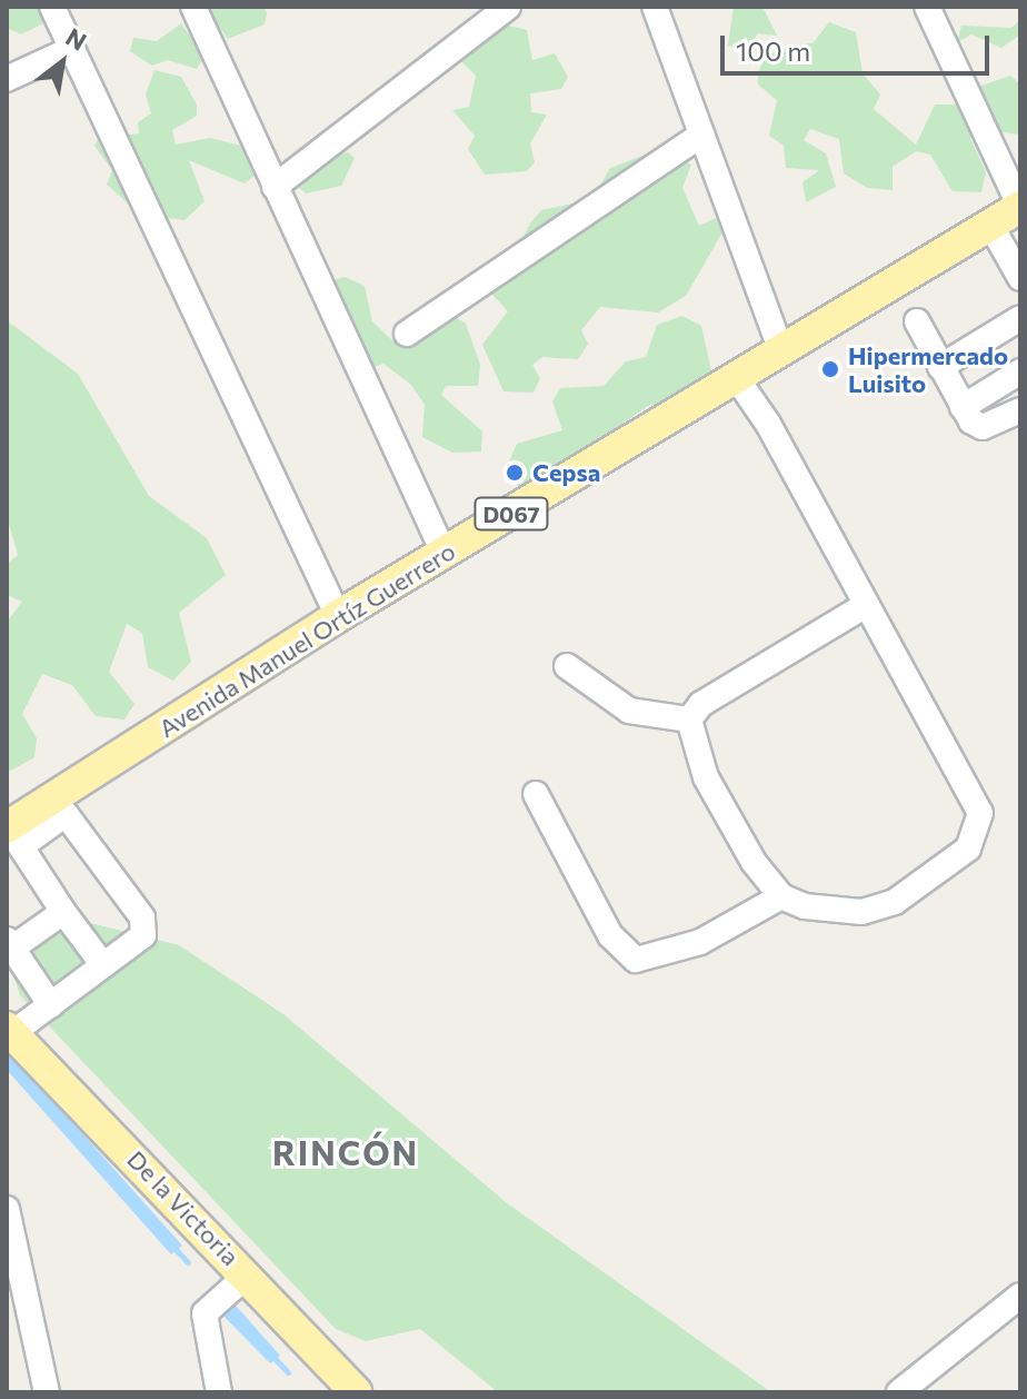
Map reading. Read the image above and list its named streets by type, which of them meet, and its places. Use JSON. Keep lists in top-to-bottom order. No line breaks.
{"streets":{"main road":["D067","Avenida Manuel Ortíz Guerrero","De la Victoria"]},"districts":["RINCÓN"],"places":["Hipermercado Luisito","Cepsa"],"scale_bar":"100 m","north":"top right"}
